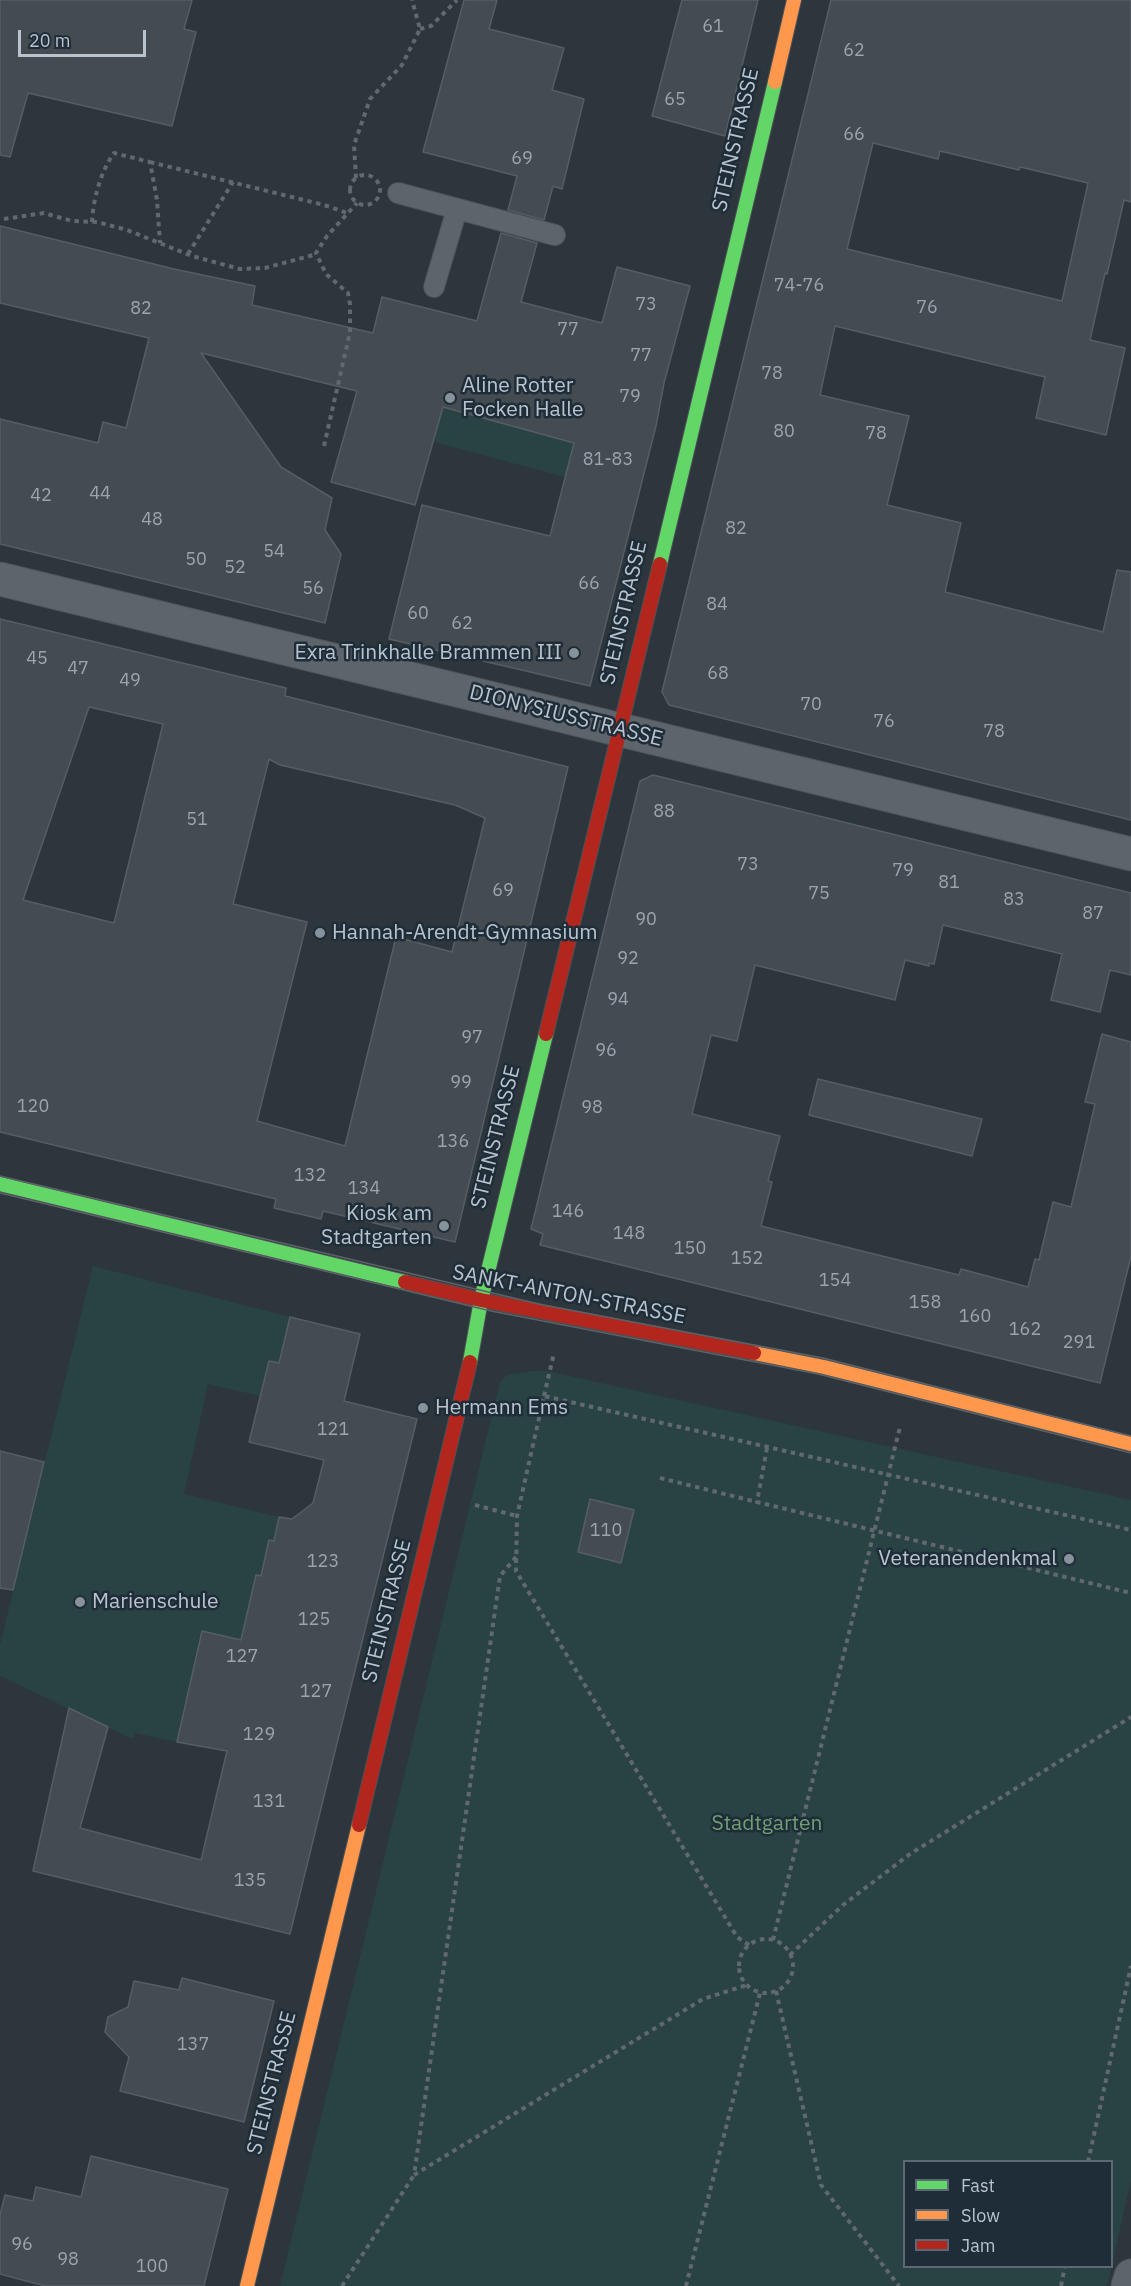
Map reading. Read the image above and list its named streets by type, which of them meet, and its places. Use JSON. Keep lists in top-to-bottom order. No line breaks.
{"streets":{"street":["STEINSTRASSE","DIONYSIUSSTRASSE","SANKT-ANTON-STRASSE"]},"crossings":[["STEINSTRASSE","DIONYSIUSSTRASSE"],["STEINSTRASSE","SANKT-ANTON-STRASSE"]],"parks":["Stadtgarten"],"places":["Aline Rotter Focken Halle","Exra Trinkhalle Brammen III","Hannah-Arendt-Gymnasium","Kiosk am Stadtgarten","Hermann Ems","Veteranendenkmal","Marienschule"],"house_numbers":["61","62","65","66","69","74-76","73","76","82","77","77","78","79","80","78","81-83","44","42","48","82","54","50","52","66","56","84","60","62","45","47","68","49","70","76","78","88","51","73","79","81","69","75","83","87","90","92","94","97","96","99","120","98","136","132","134","146","148","150","152","154","158","160","162","291","121","110","123","125","127","127","129","131","135","137","96","98","100"],"legend":["Fast","Slow","Jam"],"scale_bar":"20 m"}
